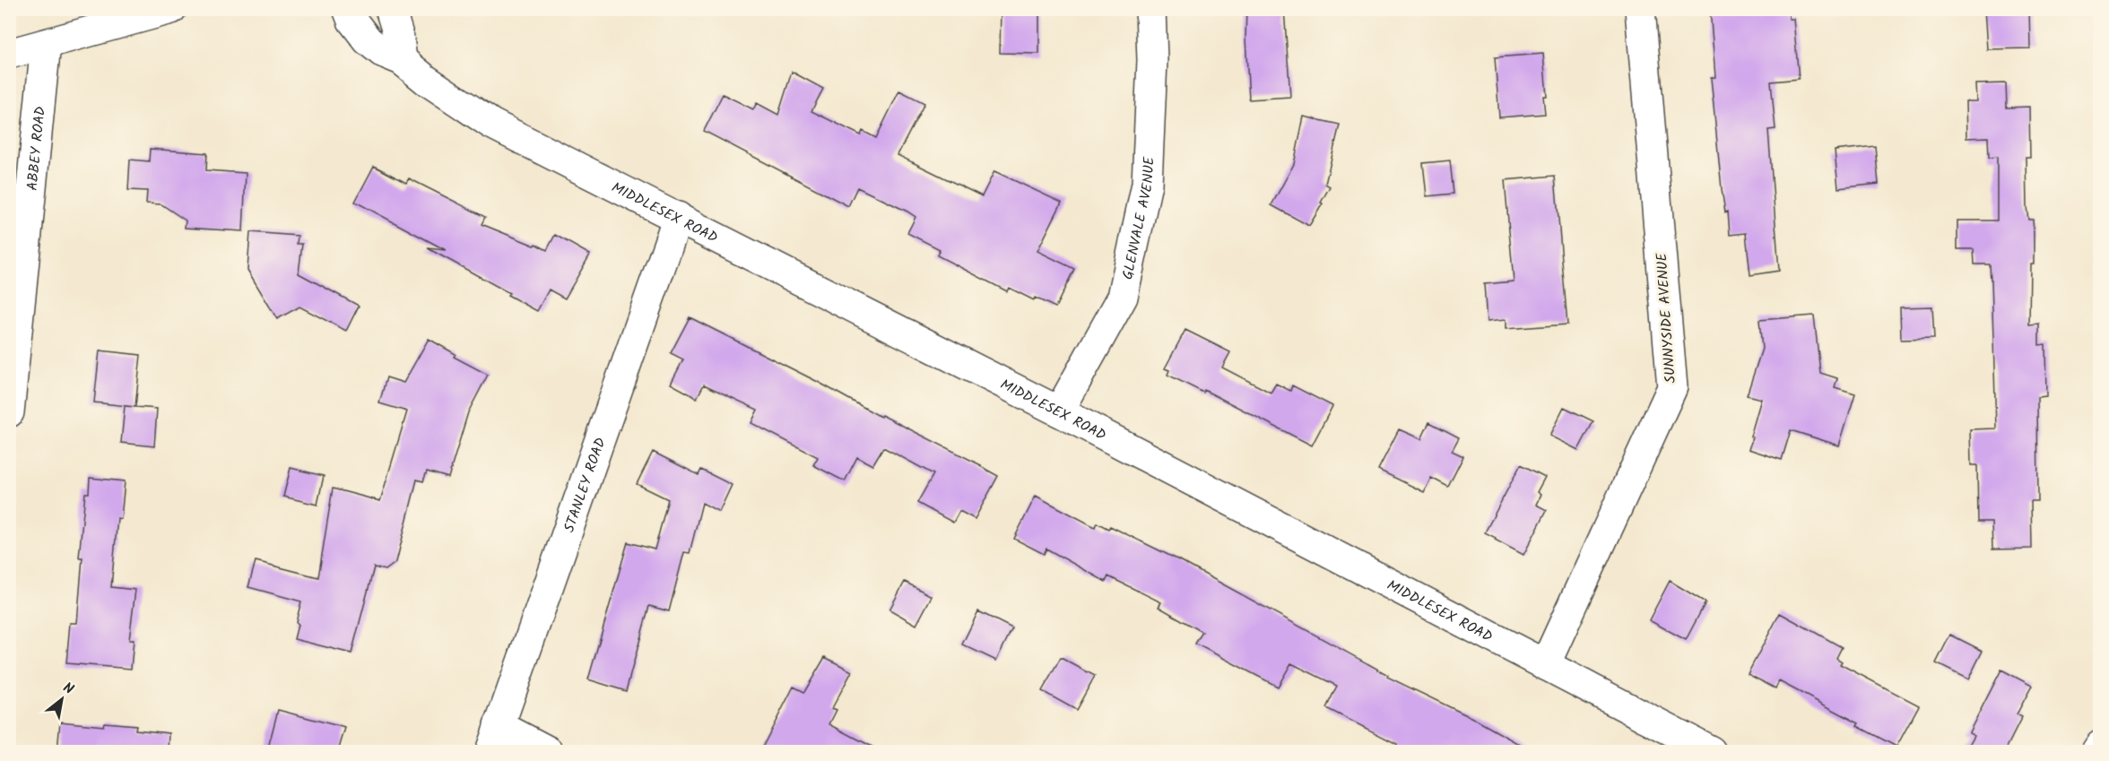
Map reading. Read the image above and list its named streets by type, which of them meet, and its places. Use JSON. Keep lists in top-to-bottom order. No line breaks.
{"streets":{"street":["ABBEY ROAD","MIDDLESEX ROAD","GLENVALE AVENUE","SUNNYSIDE AVENUE","STANLEY ROAD"]},"crossings":[["MIDDLESEX ROAD","GLENVALE AVENUE"],["MIDDLESEX ROAD","SUNNYSIDE AVENUE"],["MIDDLESEX ROAD","STANLEY ROAD"]],"north":"top right"}
